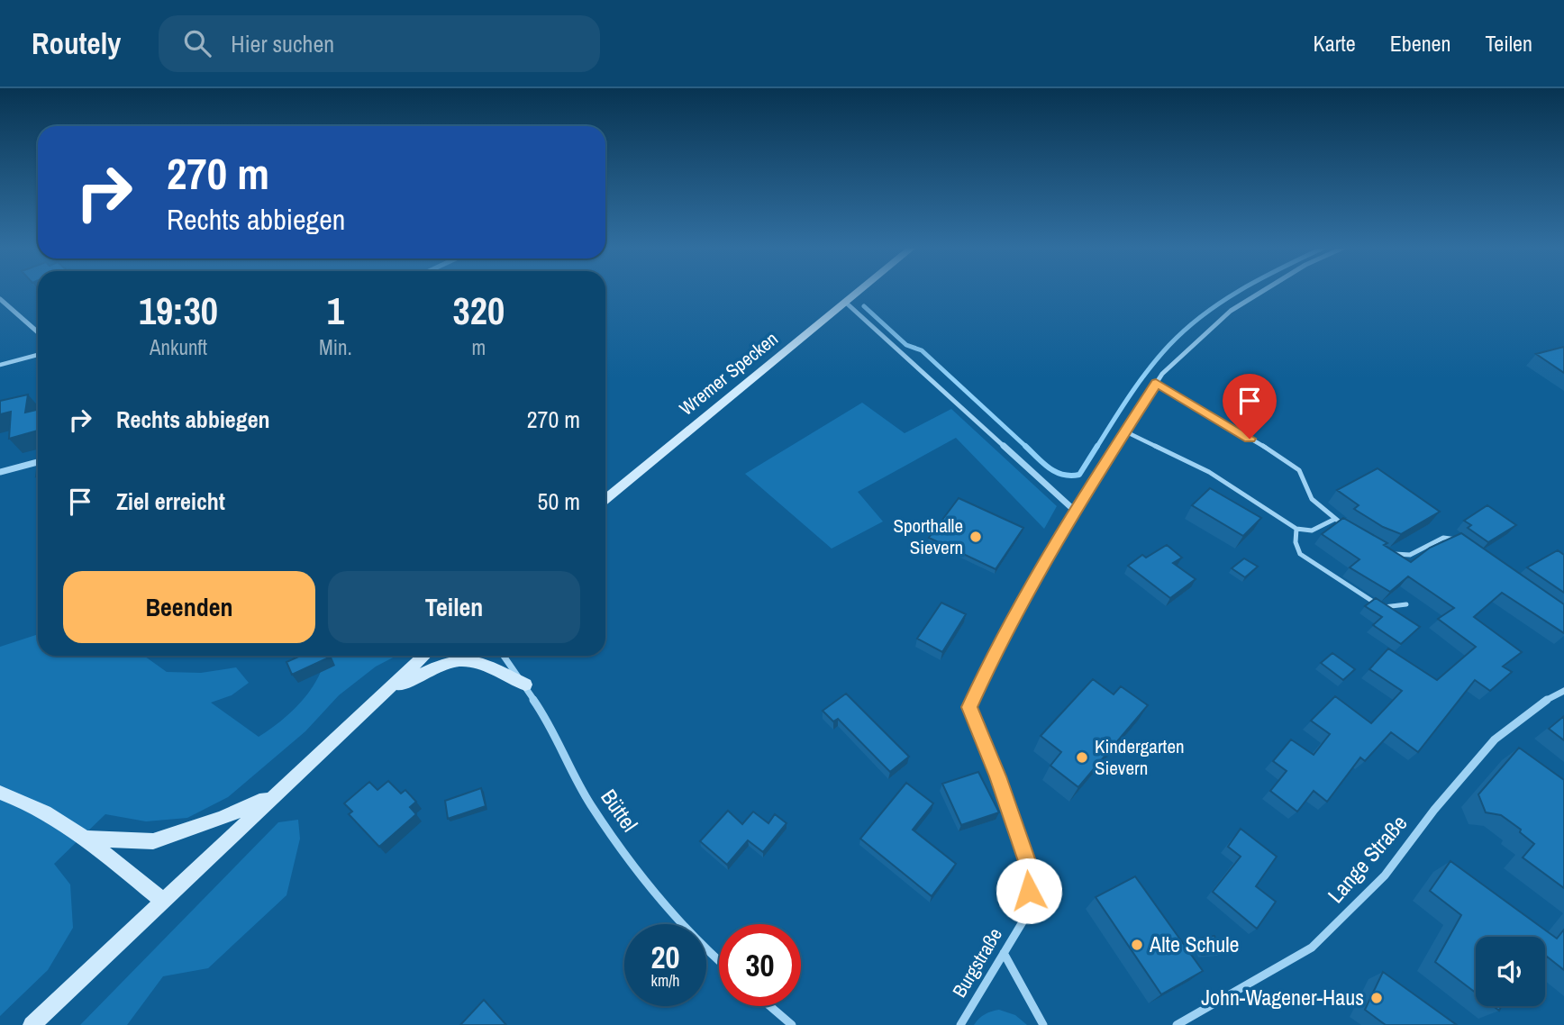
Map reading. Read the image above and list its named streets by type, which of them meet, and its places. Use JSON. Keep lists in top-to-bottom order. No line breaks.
{"streets":{"street":["Wremer Specken","Büttel","Lange Straße","Burgstraße"]},"places":["Sporthalle Sievern","Kindergarten Sievern","Alte Schule","John-Wagener-Haus"],"page":{"header":"Routely","search":"Hier suchen","nav":["Karte","Ebenen","Teilen"],"turn":["270 m","Rechts abbiegen"],"eta":["19:30","Ankunft","1","Min.","320","m"],"list":[{"name":"Rechts abbiegen","value":"270 m"},{"name":"Ziel erreicht","value":"50 m"}],"buttons":["Beenden","Teilen"],"speed":"20 km/h","limit":"30"}}
